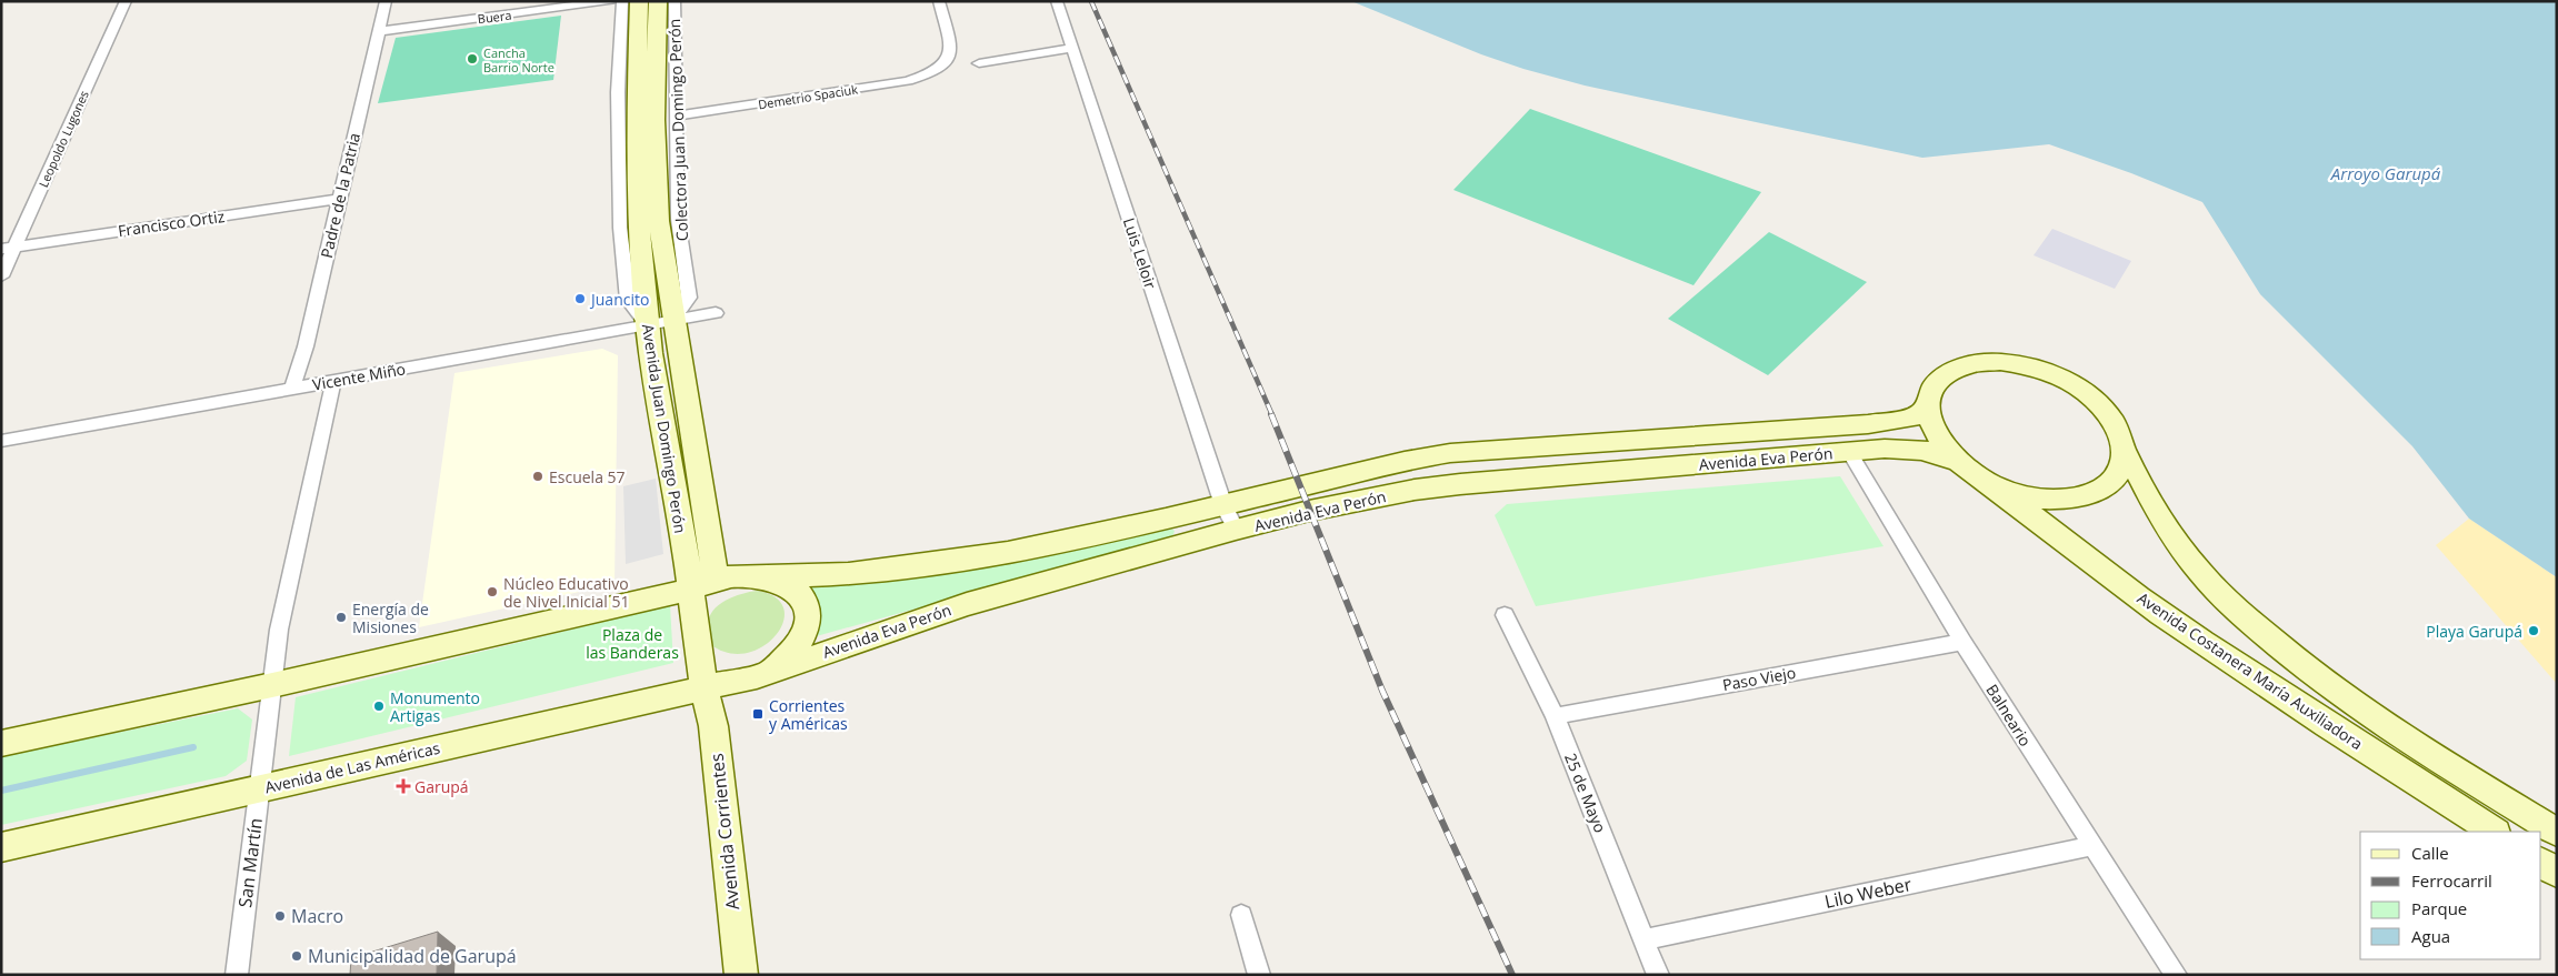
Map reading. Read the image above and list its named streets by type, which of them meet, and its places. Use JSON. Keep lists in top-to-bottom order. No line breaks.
{"streets":{"main road":["Avenida Juan Domingo Perón","Avenida Eva Perón","Avenida Costanera María Auxiliadora","Avenida de Las Américas","Avenida Corrientes"],"street":["Buera","Demetrio Spaciuk","Colectora Juan Domingo Perón","Leopoldo Lugones","Padre de la Patria","Francisco Ortiz","Luis Leloir","Vicente Miño","Paso Viejo","Balneario","25 de Mayo","San Martín","Lilo Weber"]},"crossings":[["Buera","Padre de la Patria"],["Demetrio Spaciuk","Colectora Juan Domingo Perón"],["Colectora Juan Domingo Perón","Vicente Miño"],["Colectora Juan Domingo Perón","Avenida Juan Domingo Perón"],["Leopoldo Lugones","Francisco Ortiz"],["Padre de la Patria","Francisco Ortiz"],["Padre de la Patria","Vicente Miño"],["Luis Leloir","Avenida Eva Perón"],["Vicente Miño","Avenida Juan Domingo Perón"],["Avenida Juan Domingo Perón","Avenida Eva Perón"],["Avenida Juan Domingo Perón","Avenida de Las Américas"],["Avenida Juan Domingo Perón","Avenida Corrientes"],["Avenida Eva Perón","Avenida Costanera María Auxiliadora"],["Avenida Eva Perón","Balneario"],["Avenida Eva Perón","Avenida de Las Américas"],["Avenida Eva Perón","Avenida Corrientes"],["Paso Viejo","Balneario"],["Paso Viejo","25 de Mayo"],["Balneario","Lilo Weber"],["Avenida de Las Américas","Avenida Corrientes"],["Avenida de Las Américas","San Martín"],["25 de Mayo","Lilo Weber"]],"water":["Arroyo Garupá"],"parks":["Plaza de las Banderas"],"places":{"other":["Cancha Barrio Norte","Juancito","Escuela 57","Núcleo Educativo de Nivel Inicial 51","Energía de Misiones","Playa Garupá","Monumento Artigas","Macro","Municipalidad de Garupá"],"transit":["Corrientes y Américas"],"health":["Garupá"]},"legend":["Calle","Ferrocarril","Parque","Agua"]}
